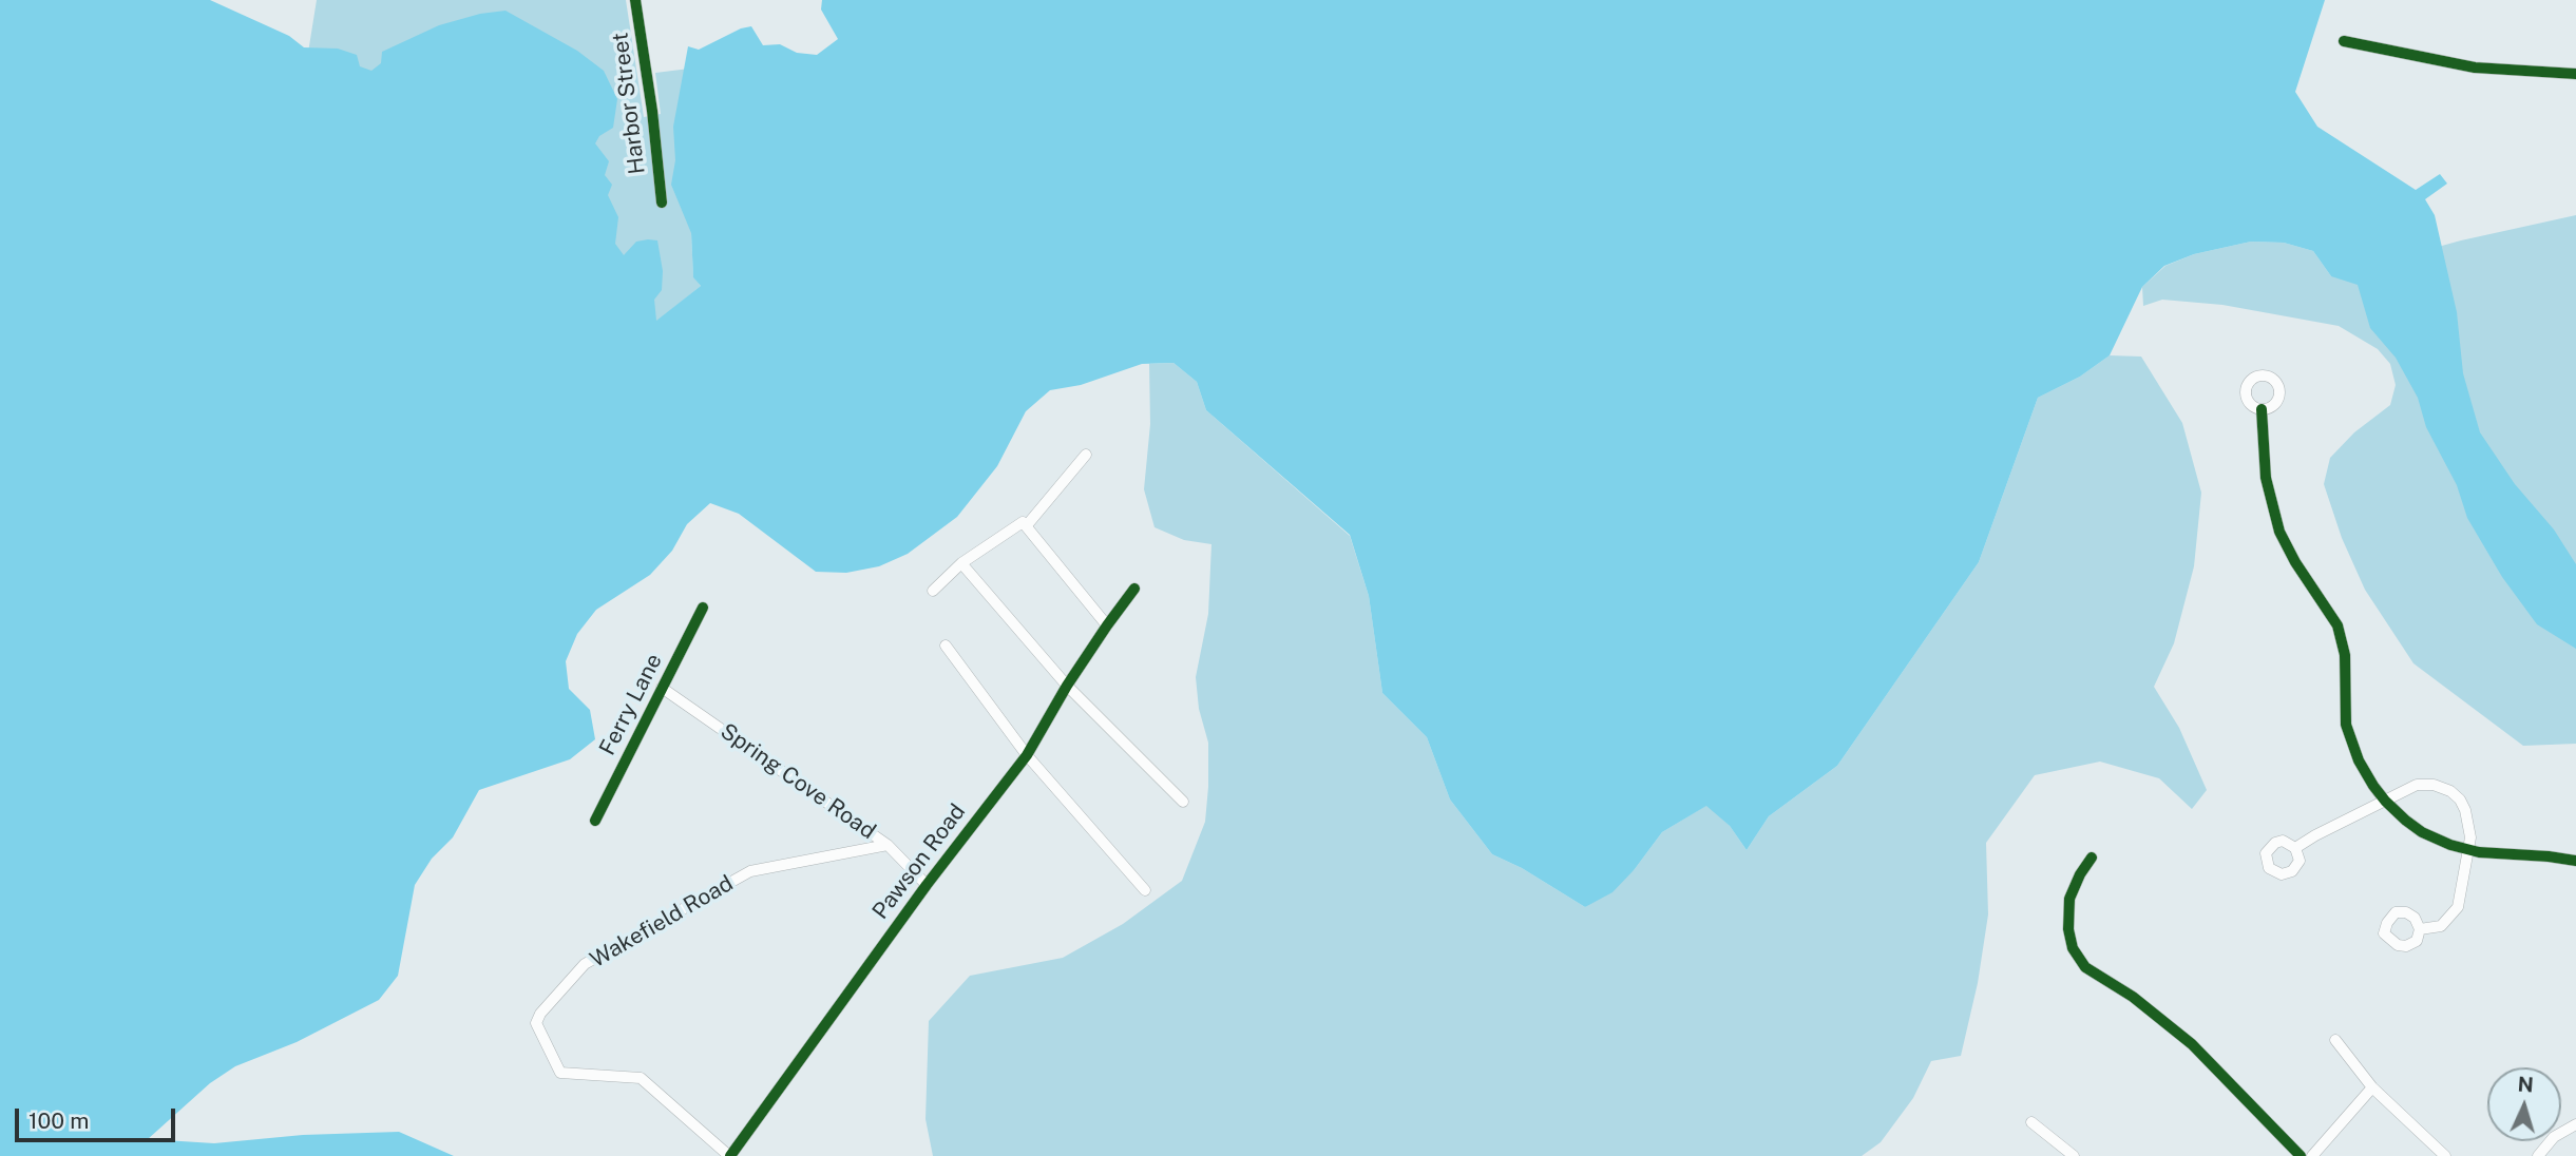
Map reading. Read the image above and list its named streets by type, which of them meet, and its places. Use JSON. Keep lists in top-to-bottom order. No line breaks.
{"streets":{"street":["Harbor Street","Ferry Lane","Spring Cove Road","Pawson Road","Wakefield Road"]},"crossings":[["Ferry Lane","Spring Cove Road"],["Spring Cove Road","Pawson Road"],["Spring Cove Road","Wakefield Road"],["Pawson Road","Wakefield Road"]],"scale_bar":"100 m","north":"top"}
